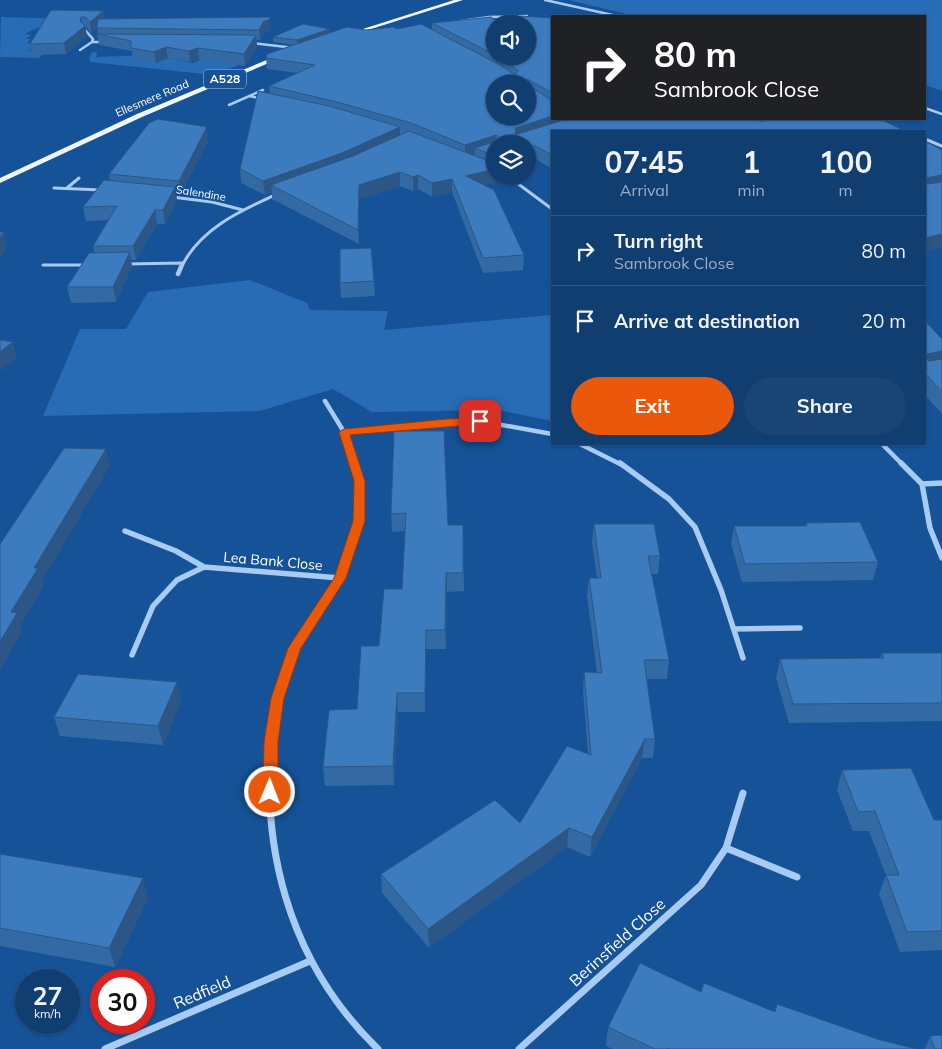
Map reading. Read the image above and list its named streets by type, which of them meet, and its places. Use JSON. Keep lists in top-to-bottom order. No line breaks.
{"streets":{"main road":["A528","Ellesmere Road"],"street":["Salendine","Lea Bank Close","Berinsfield Close","Redfield"]},"page":{"turn":["80 m","Sambrook Close"],"eta":["07:45","Arrival","1","min","100","m"],"list":[{"name":"Turn right","note":"Sambrook Close","value":"80 m"},{"name":"Arrive at destination","value":"20 m"}],"buttons":["Exit","Share"],"speed":"27 km/h","limit":"30"}}
